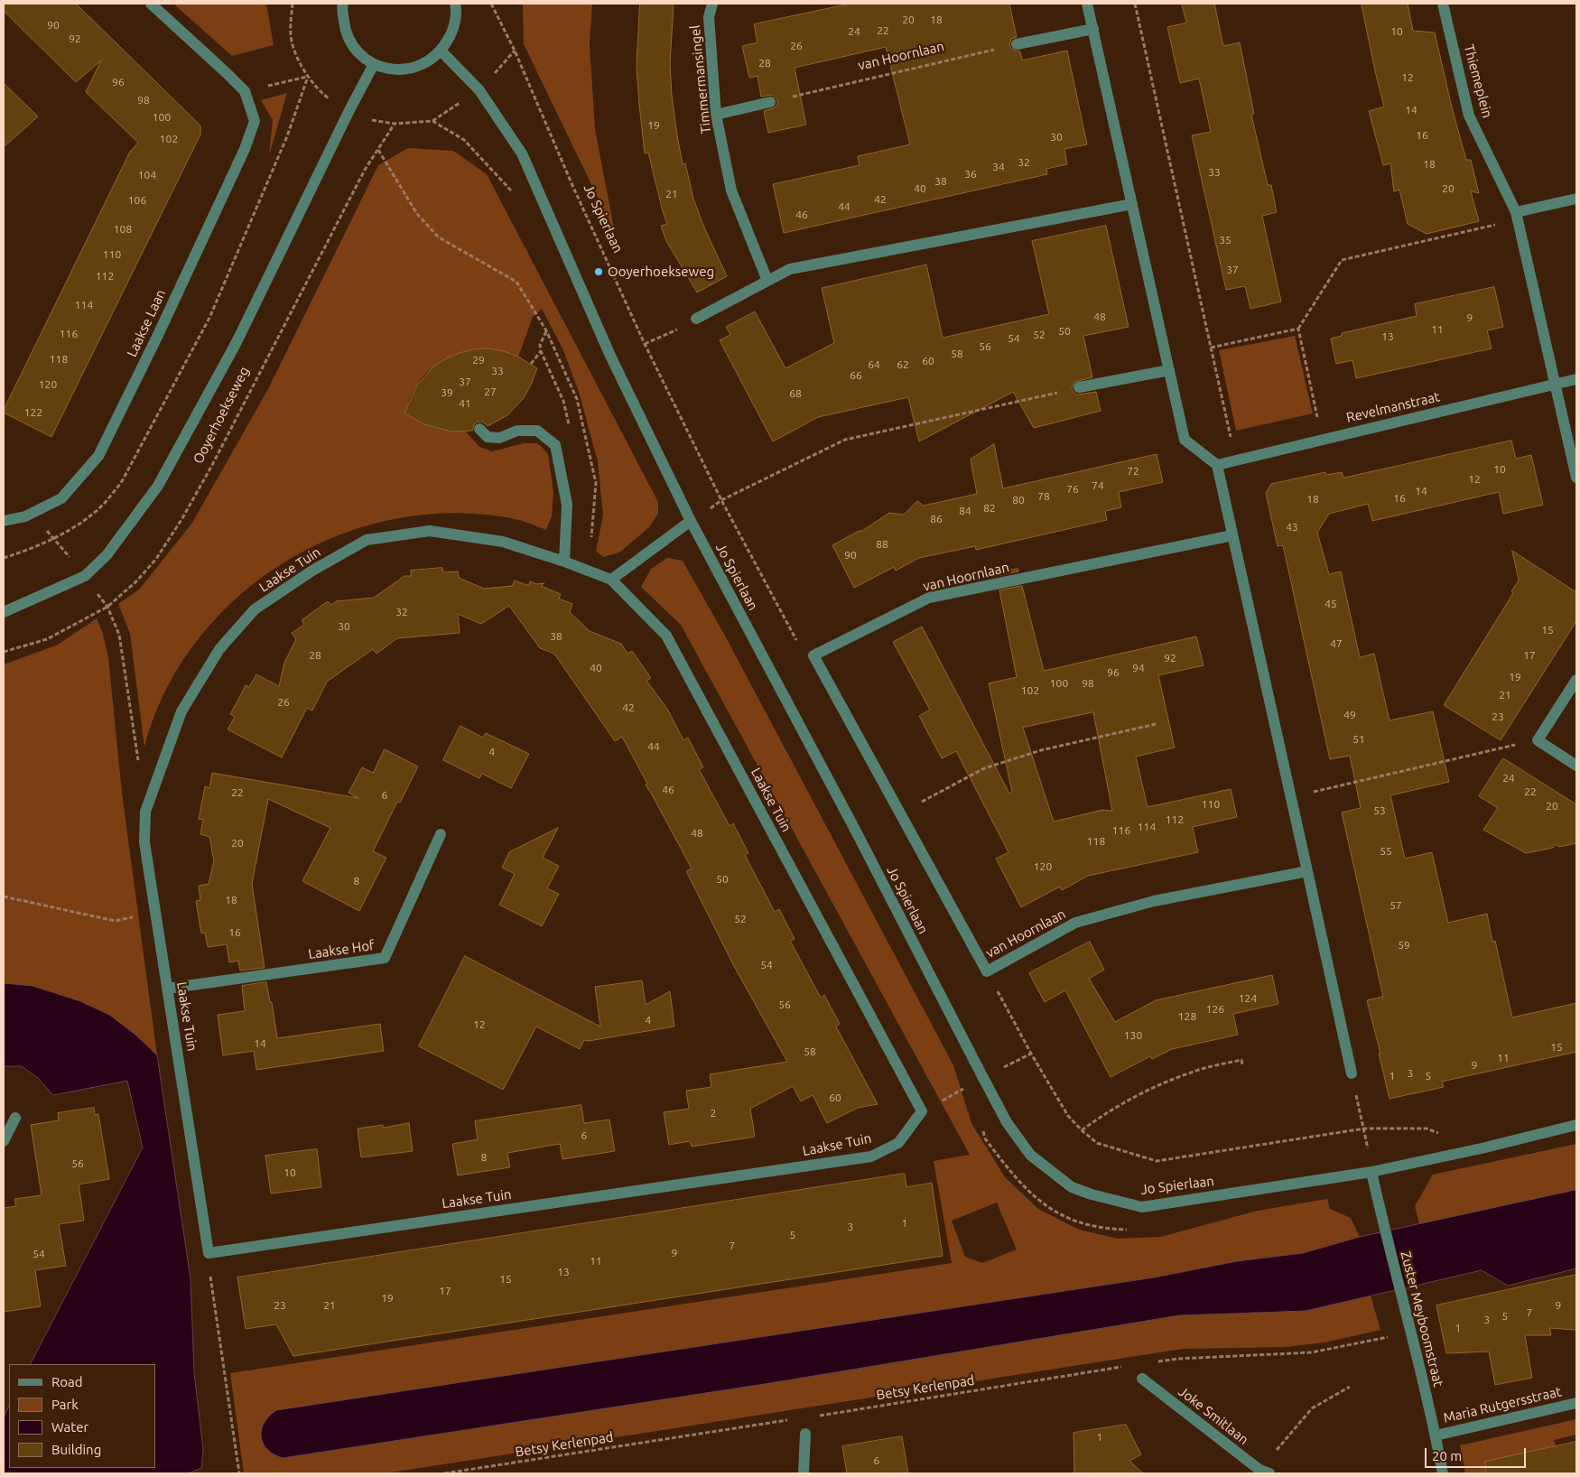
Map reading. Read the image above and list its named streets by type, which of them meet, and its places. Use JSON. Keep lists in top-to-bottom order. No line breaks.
{"streets":{"street":["van Hoornlaan","Timmermansingel","Thiemeplein","Jo Spierlaan","Laakse Laan","Revelmanstraat","Ooyerhoekseweg","Laakse Tuin","Laakse Hof","Zuster Meyboomstraat","Maria Rutgersstraat","Joke Smitlaan"],"path":["Betsy Kerlenpad"]},"crossings":[["van Hoornlaan","Jo Spierlaan"],["Thiemeplein","Revelmanstraat"],["Jo Spierlaan","Zuster Meyboomstraat"],["Laakse Tuin","Laakse Hof"],["Zuster Meyboomstraat","Maria Rutgersstraat"]],"places":["Ooyerhoekseweg"],"house_numbers":["20","18","90","22","24","10","92","26","28","12","96","98","14","100","19","16","30","102","32","18","34","33","36","104","38","40","20","21","42","106","44","46","108","35","110","37","112","114","48","9","11","50","116","52","13","54","56","58","118","29","60","64","62","33","66","37","120","27","39","68","41","122","10","72","12","74","76","14","78","16","18","80","82","84","86","43","88","90","45","32","30","15","38","47","28","17","92","40","94","96","19","100","98","102","21","26","42","49","23","51","44","4","24","46","22","22","6","110","20","53","112","114","116","48","118","20","55","120","50","8","18","57","52","16","59","54","124","56","126","128","4","12","130","14","15","58","11","9","3","1","5","60","2","6","8","56","10","1","3","5","7","9","54","11","13","15","17","19","23","21","9","7","5","3","1","1","6"],"legend":["Road","Park","Water","Building"],"scale_bar":"20 m"}
